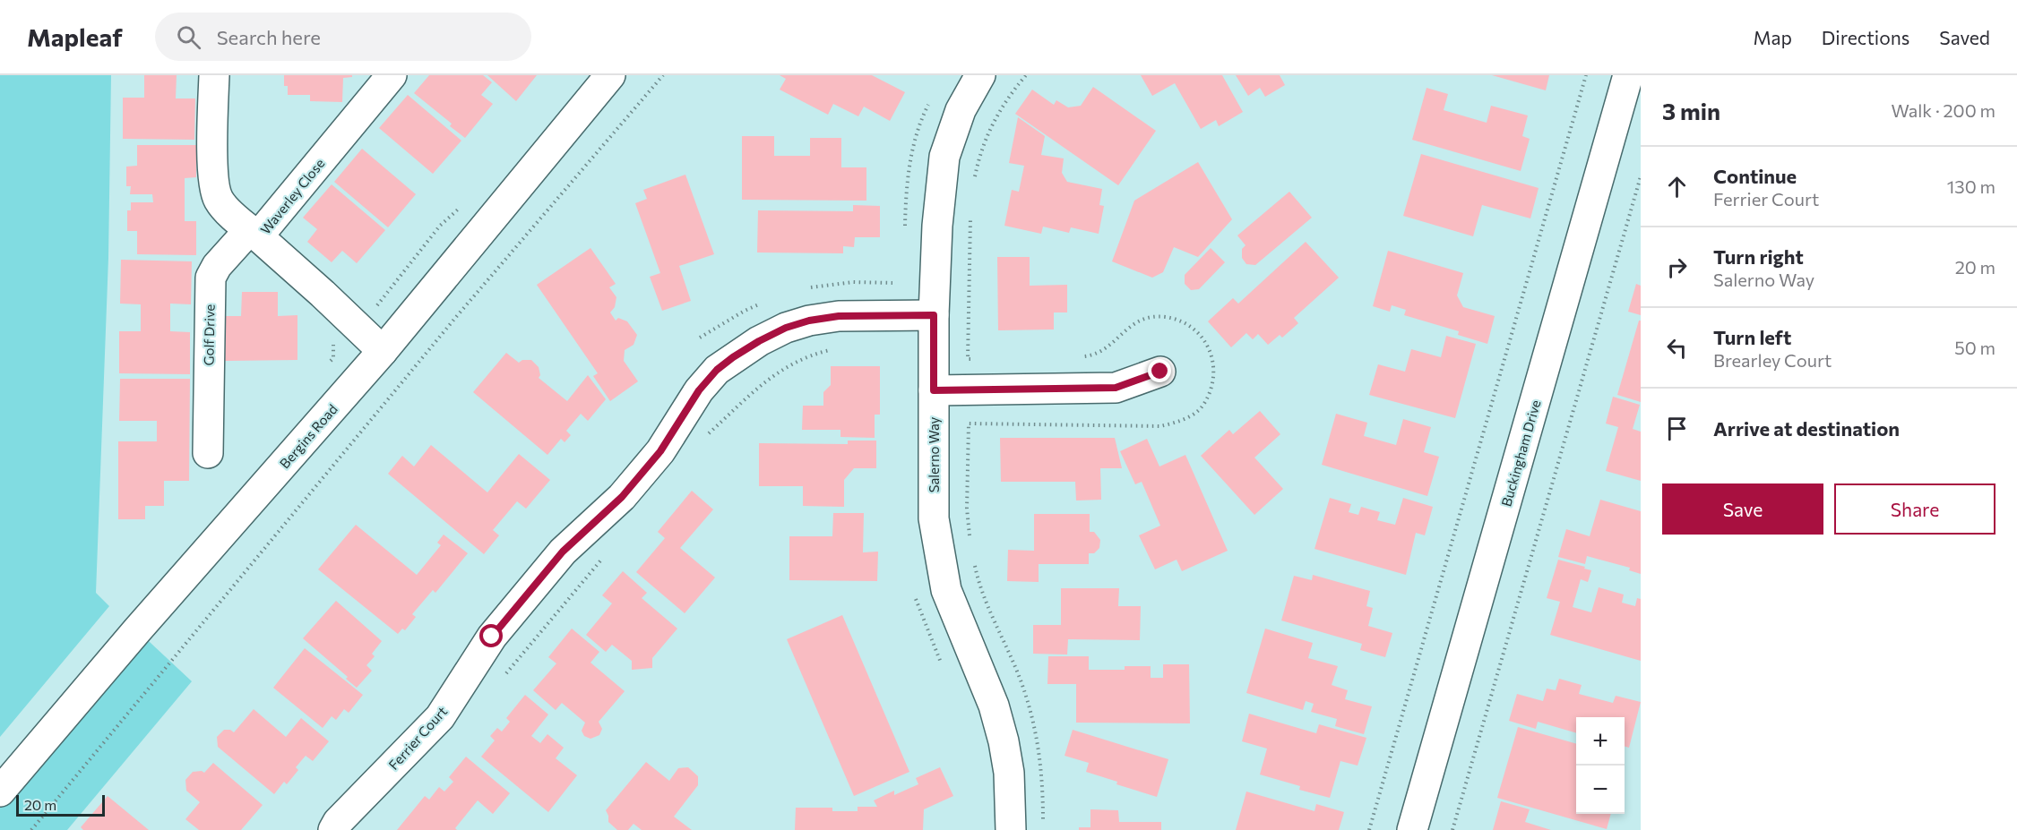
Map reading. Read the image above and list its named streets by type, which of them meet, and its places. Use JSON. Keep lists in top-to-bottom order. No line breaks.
{"streets":{"street":["Waverley Close","Golf Drive","Bergins Road","Buckingham Drive","Salerno Way","Ferrier Court"]},"crossings":[["Waverley Close","Golf Drive"],["Waverley Close","Bergins Road"],["Salerno Way","Ferrier Court"]],"scale_bar":"20 m","page":{"header":"Mapleaf","search":"Search here","nav":["Map","Directions","Saved"],"heading":["3 min","Walk · 200 m"],"list":[["Continue","Ferrier Court","130 m"],["Turn right","Salerno Way","20 m"],["Turn left","Brearley Court","50 m"],"Arrive at destination"],"buttons":["Save","Share"],"map_buttons":["+","−"],"scale":"20 m"}}
